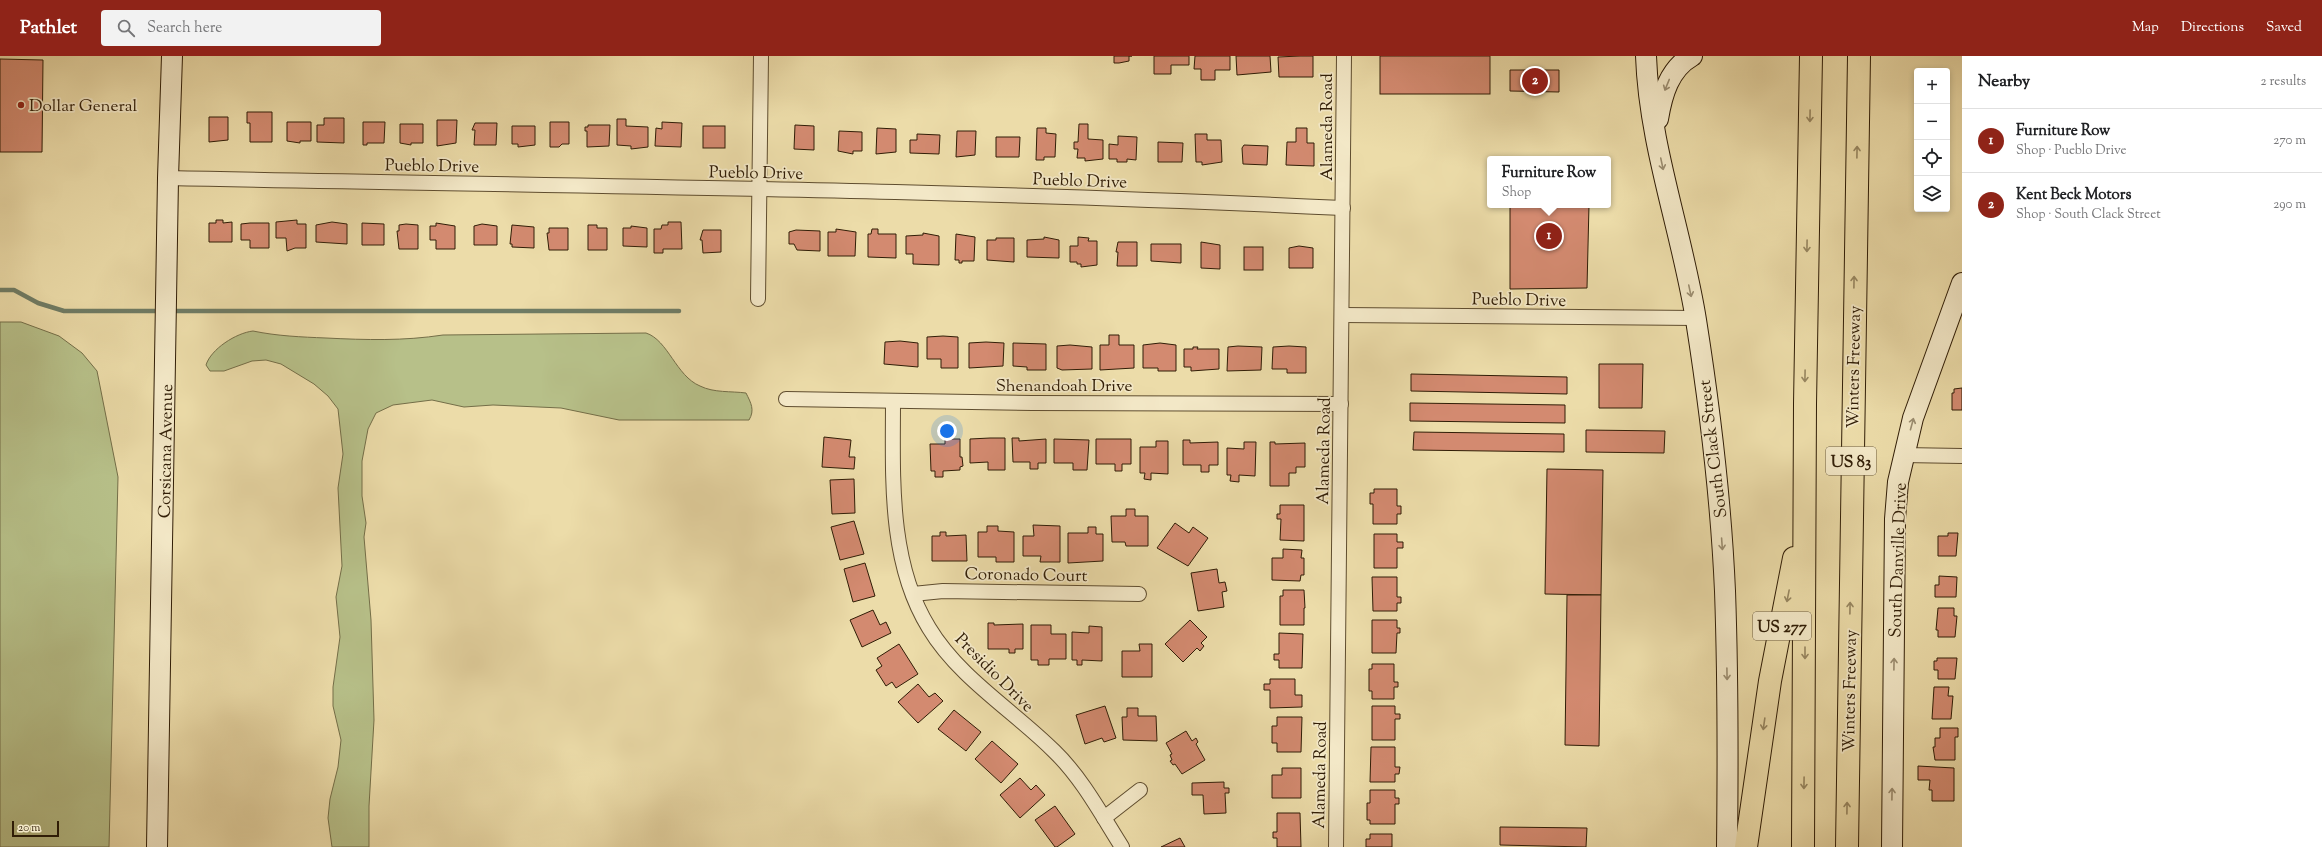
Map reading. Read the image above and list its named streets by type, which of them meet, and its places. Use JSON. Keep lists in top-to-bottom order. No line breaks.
{"streets":{"highway":["Winters Freeway","US 83","US 277"],"main road":["South Clack Street","Corsicana Avenue","South Danville Drive"],"street":["Alameda Road","Pueblo Drive","Shenandoah Drive","Coronado Court","Presidio Drive"]},"crossings":[["Alameda Road","Pueblo Drive"],["Alameda Road","Shenandoah Drive"],["Pueblo Drive","South Clack Street"],["Pueblo Drive","Corsicana Avenue"],["Shenandoah Drive","Presidio Drive"],["US 83","US 277"],["Coronado Court","Presidio Drive"]],"one_way":["South Clack Street","South Danville Drive"],"places":["Dollar General"],"scale_bar":"20 m","page":{"header":"Pathlet","search":"Search here","nav":["Map","Directions","Saved"],"heading":["Nearby","2 results"],"pins":["2","1"],"map_buttons":["+","−"],"list":[{"mark":"1","name":"Furniture Row","note":"Shop · Pueblo Drive","value":"270 m"},{"mark":"2","name":"Kent Beck Motors","note":"Shop · South Clack Street","value":"290 m"}],"popup":["Furniture Row","Shop"],"scale":"20 m"}}
